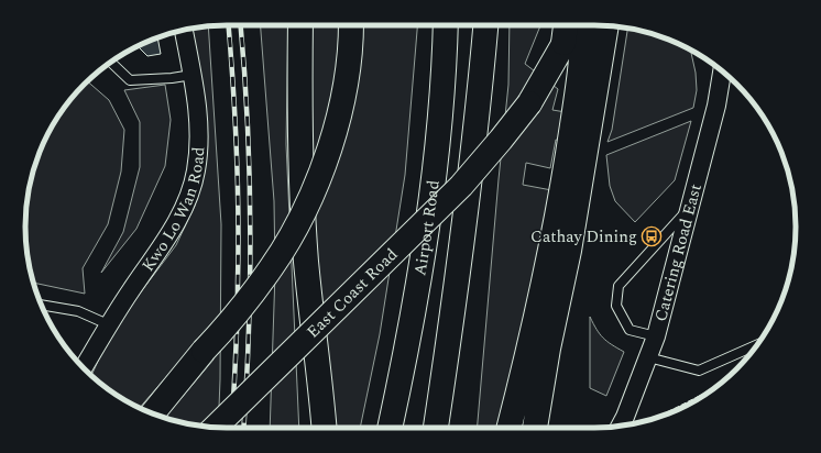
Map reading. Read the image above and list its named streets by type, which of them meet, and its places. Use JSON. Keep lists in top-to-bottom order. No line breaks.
{"streets":{"main road":["Airport Road","East Coast Road"],"street":["Kwo Lo Wan Road","Catering Road East"]},"places":{"bus stop":["Cathay Dining"]}}
